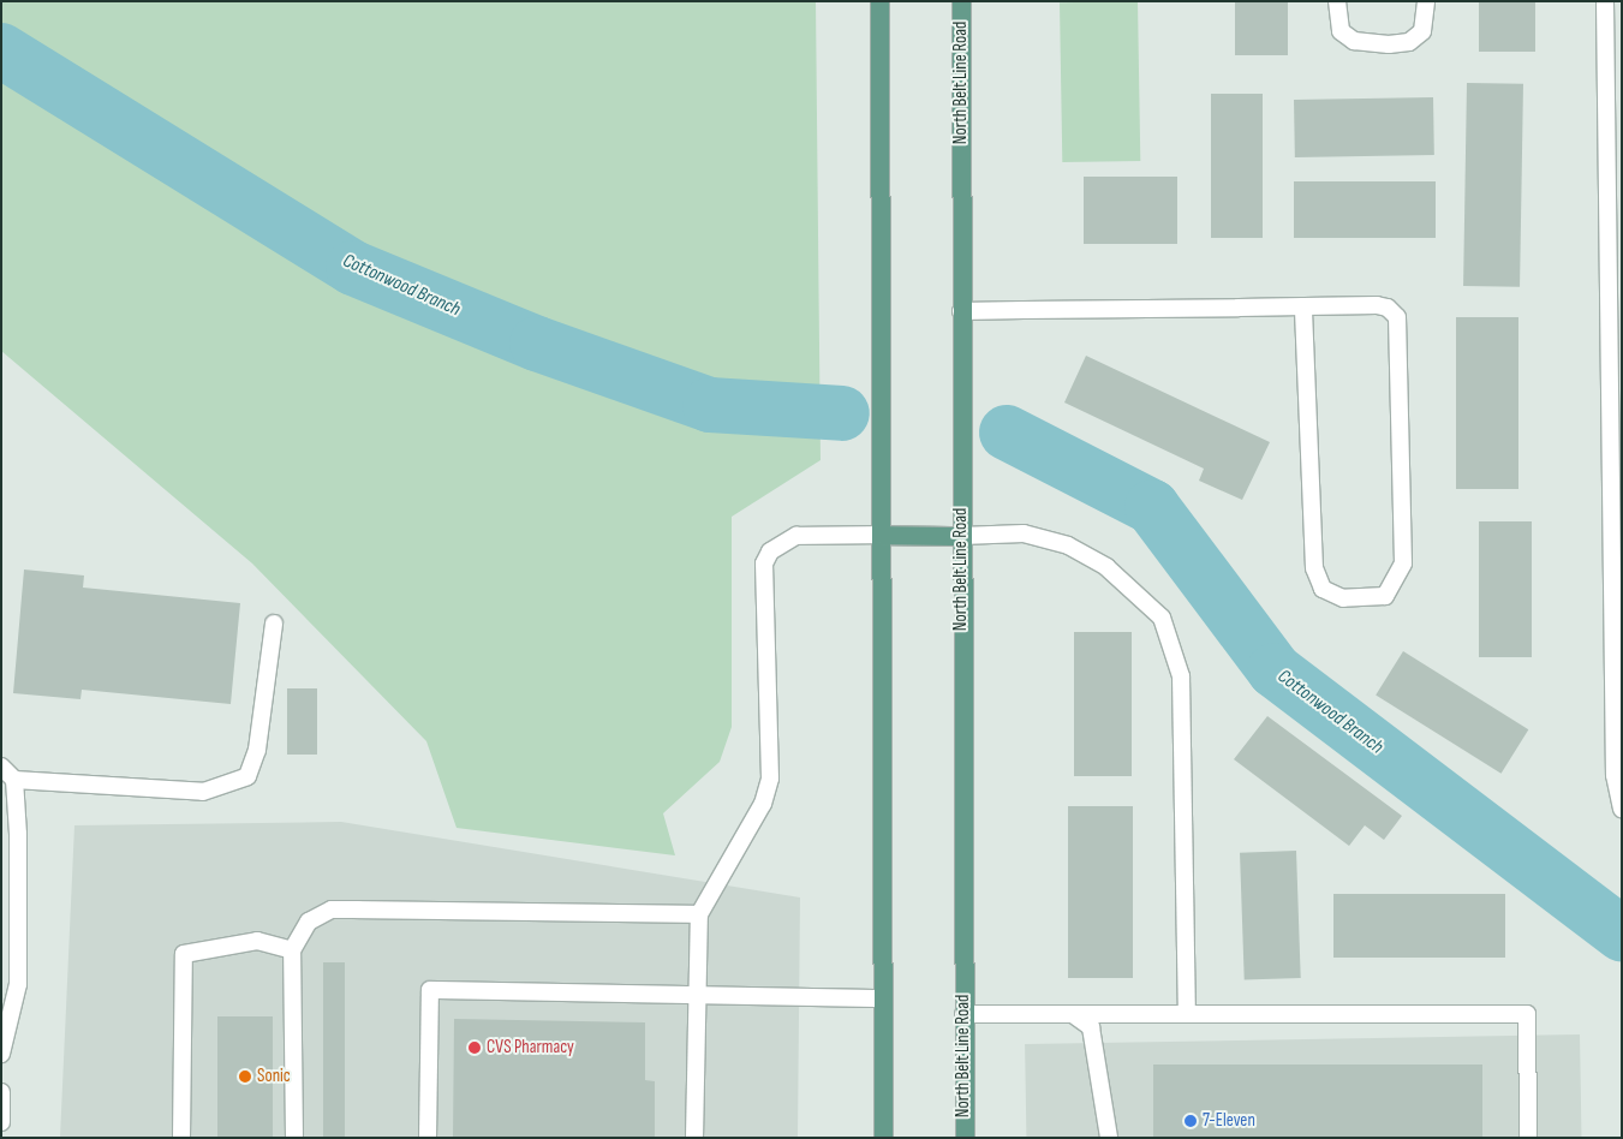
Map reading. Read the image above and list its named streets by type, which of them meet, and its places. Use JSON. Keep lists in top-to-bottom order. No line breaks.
{"streets":{"main road":["North Belt Line Road"]},"water":["Cottonwood Branch"],"places":["CVS Pharmacy","Sonic","7-Eleven"]}
